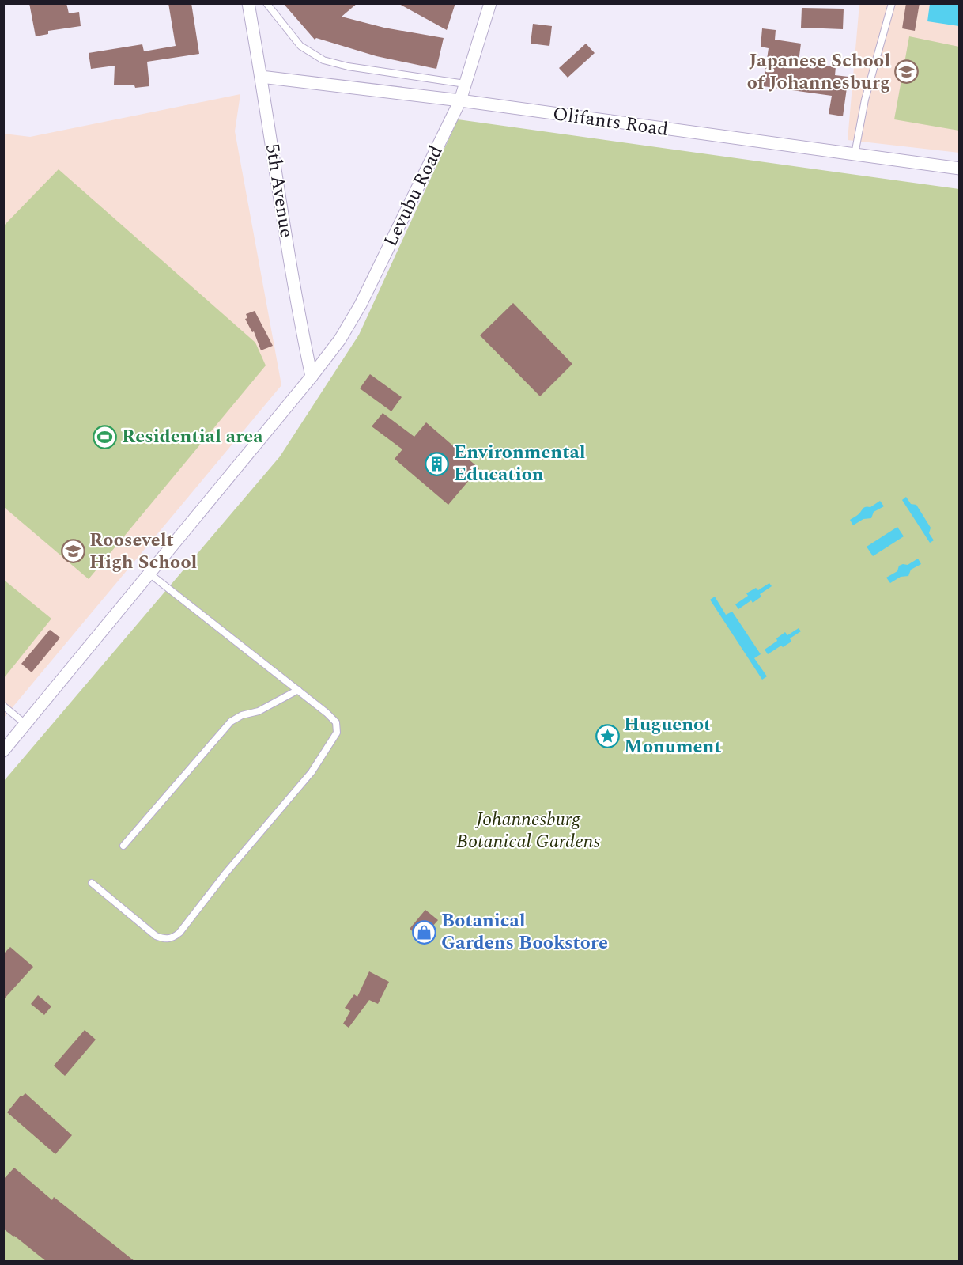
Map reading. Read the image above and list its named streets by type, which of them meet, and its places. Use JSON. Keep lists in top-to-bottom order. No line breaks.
{"streets":{"street":["Olifants Road","5th Avenue","Levubu Road"]},"crossings":[["Olifants Road","5th Avenue"],["Olifants Road","Levubu Road"],["5th Avenue","Levubu Road"]],"parks":["Johannesburg Botanical Gardens"],"places":{"school or university":["Japanese School of Johannesburg","Roosevelt High School"],"sports":["Residential area"],"building":["Environmental Education"],"place":["Huguenot Monument"],"shop":["Botanical Gardens Bookstore"]}}
